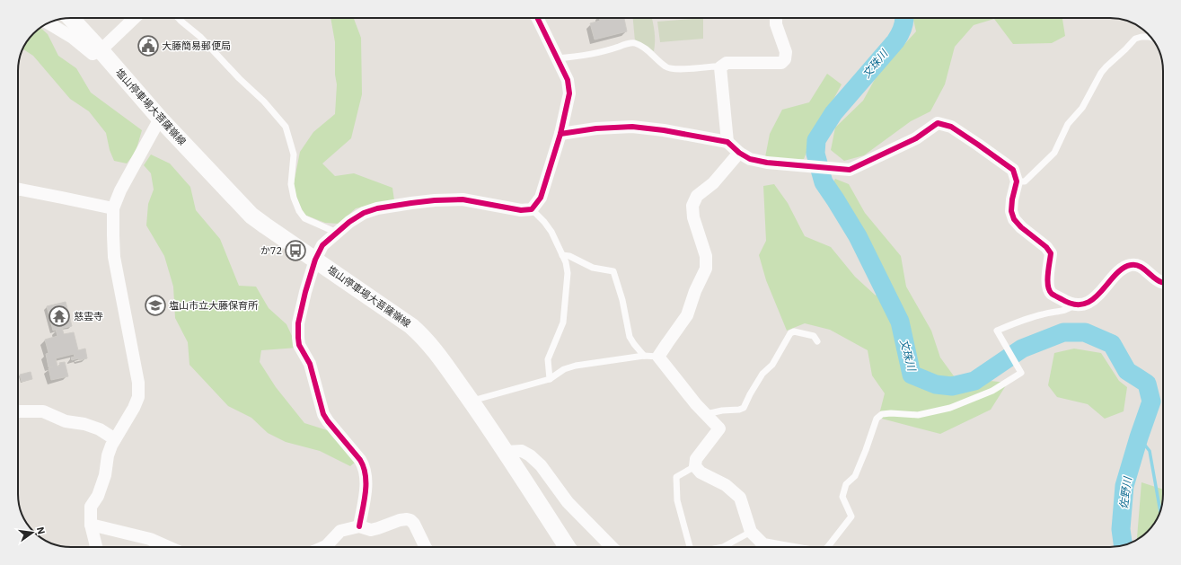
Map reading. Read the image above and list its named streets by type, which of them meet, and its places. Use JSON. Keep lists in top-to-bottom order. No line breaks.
{"streets":{"main road":["塩山停車場大菩薩嶺線"]},"water":["文珠川","佐野川"],"places":{"public building":["大藤簡易郵便局"],"bus stop":["か72"],"school or university":["塩山市立大藤保育所"],"temple":["慈雲寺"]},"north":"right"}
